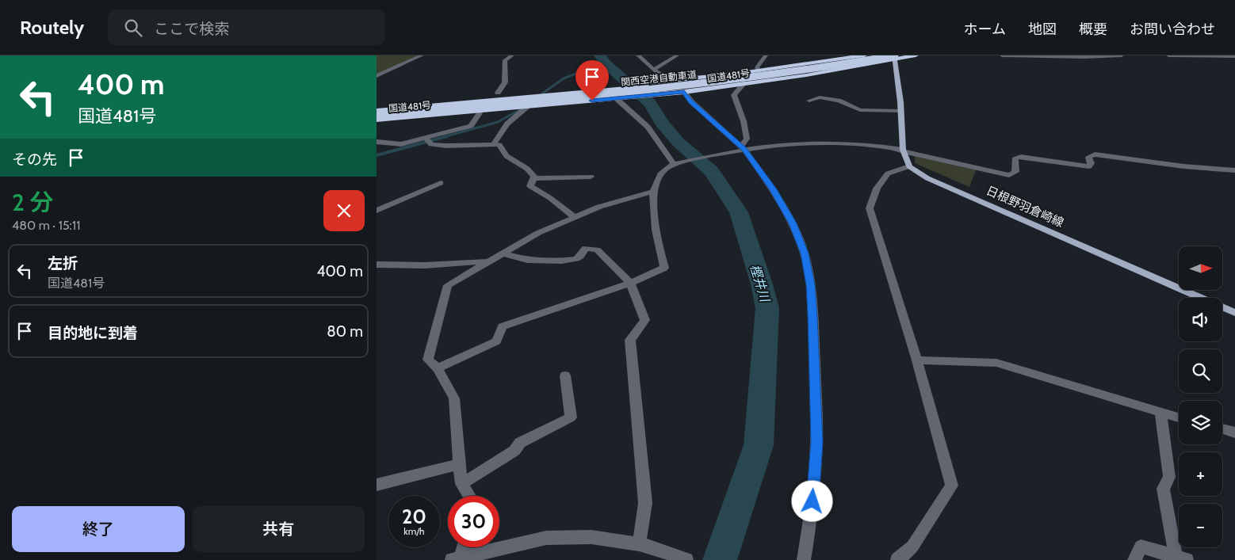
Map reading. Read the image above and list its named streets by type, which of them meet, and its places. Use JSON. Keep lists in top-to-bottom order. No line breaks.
{"streets":{"highway":["国道481号","関西空港自動車道"],"main road":["日根野羽倉崎線"]},"crossings":[["国道481号","関西空港自動車道"]],"water":["樫井川"],"north":"right","page":{"header":"Routely","search":"ここで検索","nav":["ホーム","地図","概要","お問い合わせ"],"turn":["400 m","国道481号"],"then":"その先","heading":["2 分","480 m · 15:11"],"list":[{"name":"左折","note":"国道481号","value":"400 m"},{"name":"目的地に到着","value":"80 m"}],"map_buttons":["+","−"],"speed":"20 km/h","limit":"30","buttons":["終了","共有"]}}
